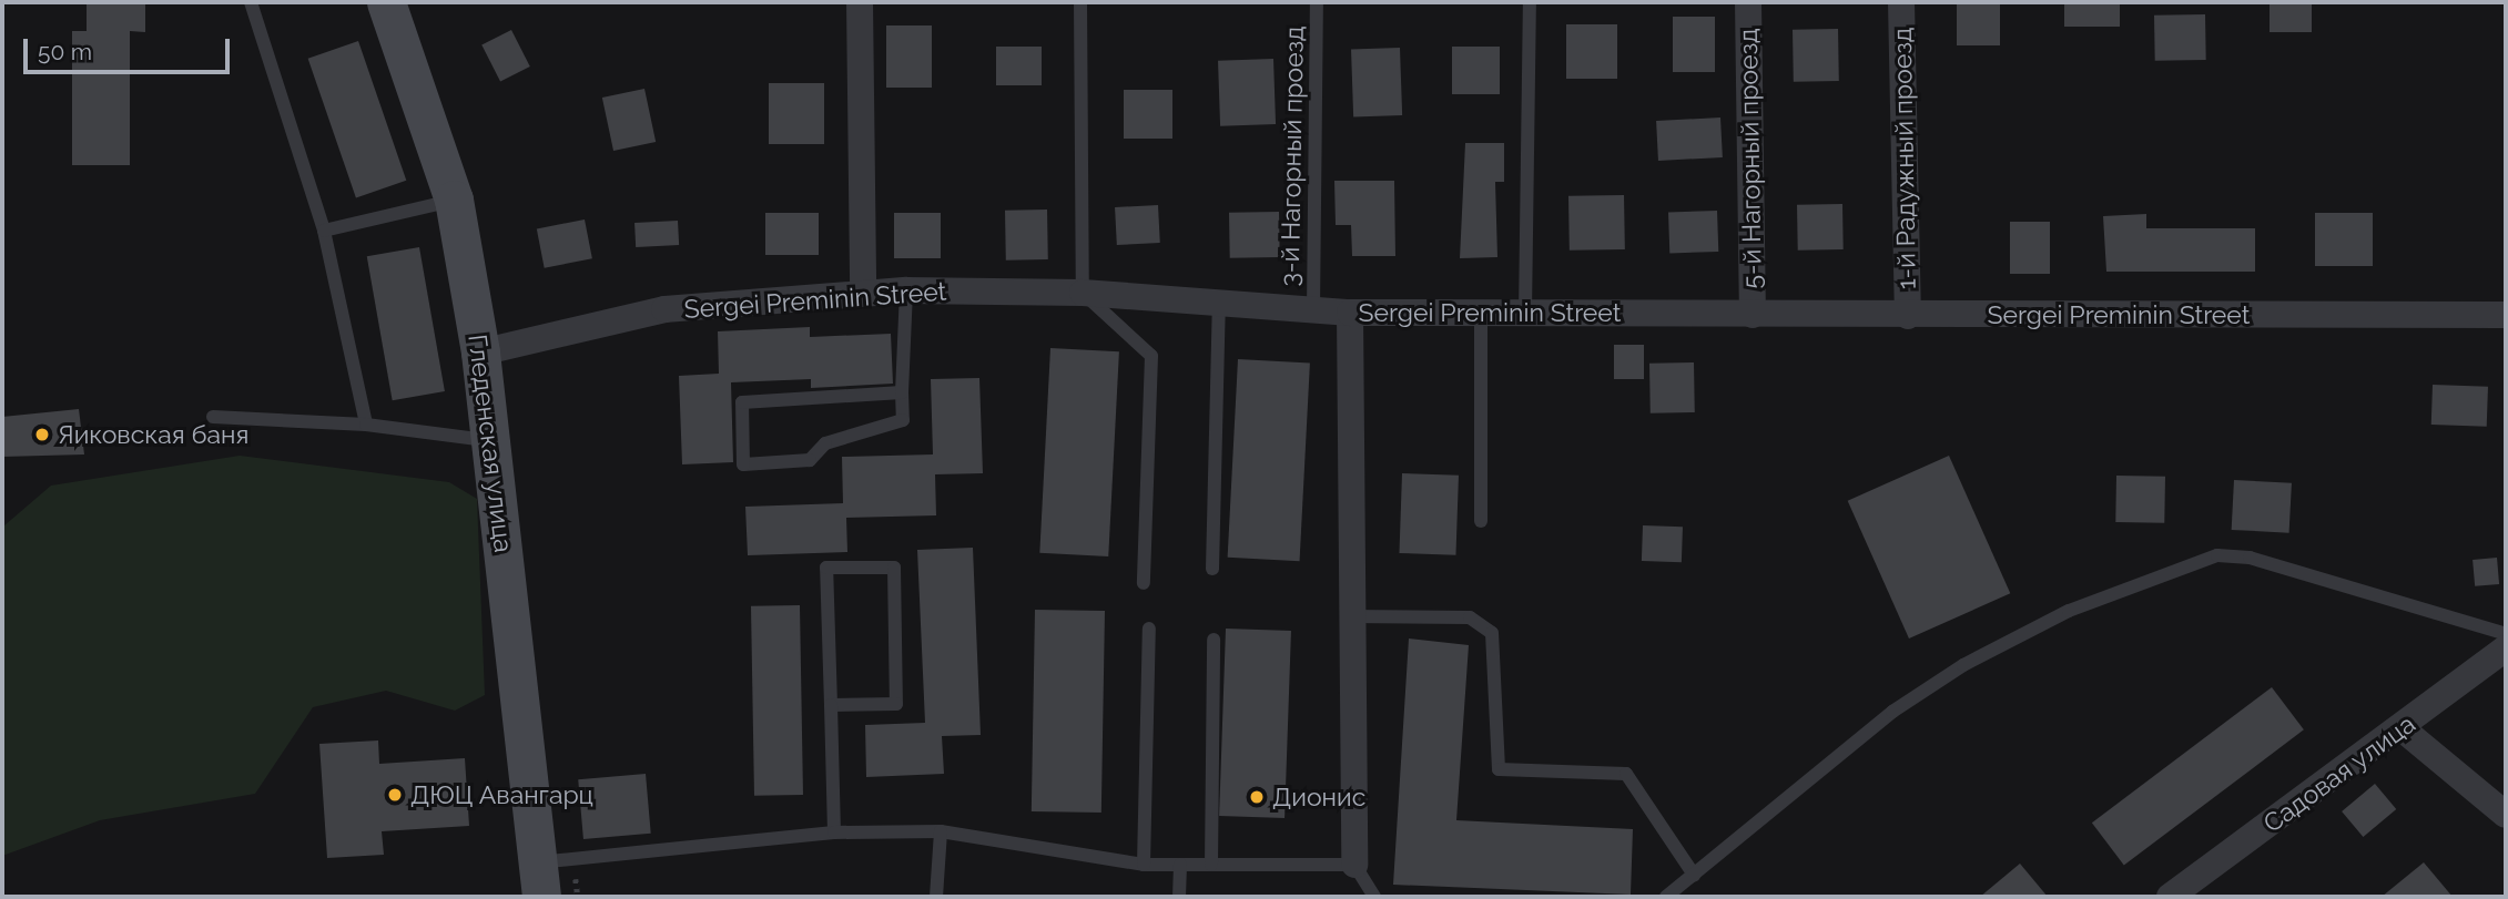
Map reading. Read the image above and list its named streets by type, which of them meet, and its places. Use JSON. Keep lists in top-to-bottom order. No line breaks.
{"streets":{"main road":["Гледенская улица"],"street":["5-й Нагорный проезд","1-й Радужный проезд","Sergei Preminin Street","Садовая улица"],"lane":["3-й Нагорный проезд"]},"crossings":[["3-й Нагорный проезд","Sergei Preminin Street"],["5-й Нагорный проезд","Sergei Preminin Street"],["1-й Радужный проезд","Sergei Preminin Street"],["Sergei Preminin Street","Гледенская улица"]],"places":["Яиковская баня","ДЮЦ Авангарц","Дионис"],"scale_bar":"50 m"}
